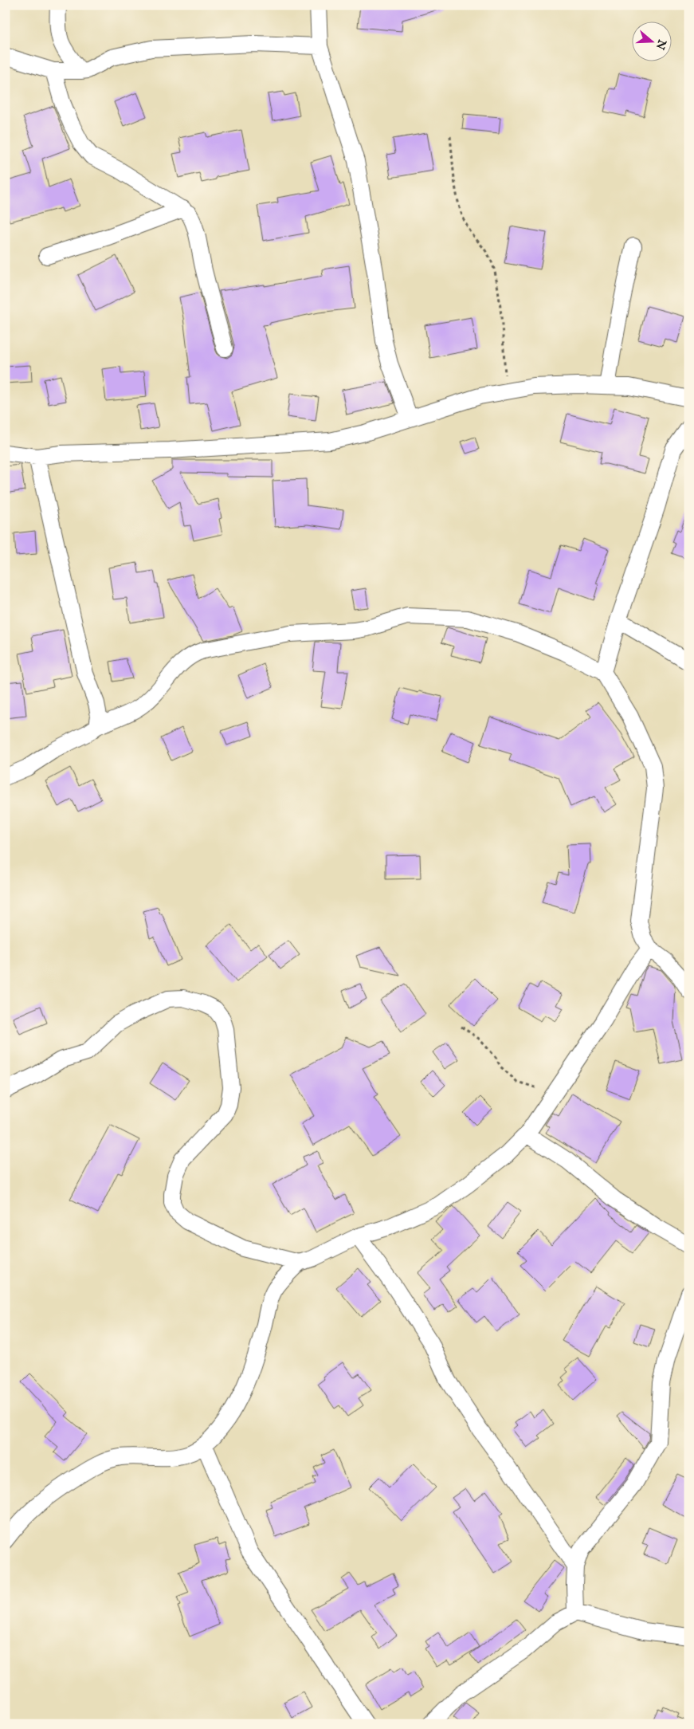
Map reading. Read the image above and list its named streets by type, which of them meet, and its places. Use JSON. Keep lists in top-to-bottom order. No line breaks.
{"north":"right"}
